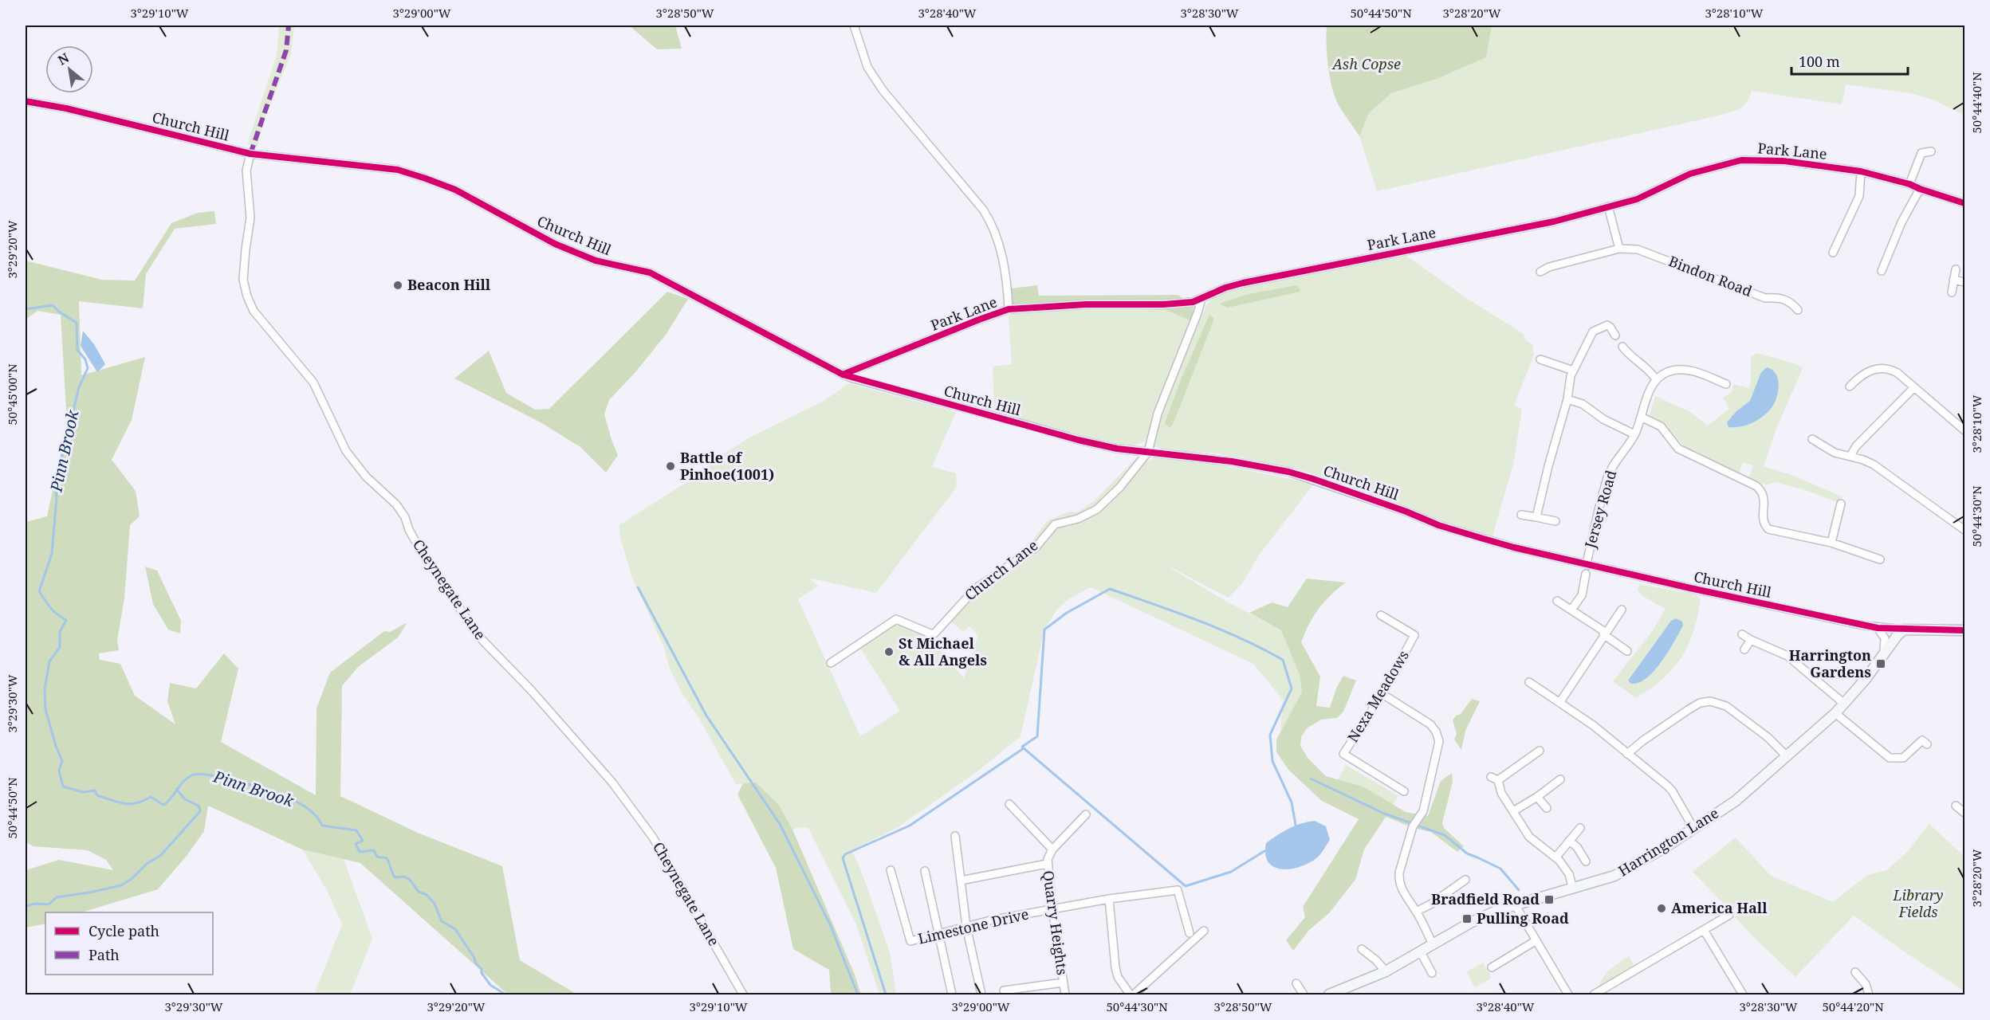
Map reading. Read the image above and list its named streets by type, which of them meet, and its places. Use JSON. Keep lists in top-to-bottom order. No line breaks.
{"streets":{"street":["Church Hill","Park Lane","Bindon Road","Jersey Road","Church Lane","Cheynegate Lane","Nexa Meadows","Harrington Lane","Quarry Heights","Limestone Drive"]},"crossings":[["Church Hill","Park Lane"],["Church Hill","Jersey Road"],["Church Hill","Church Lane"],["Church Hill","Cheynegate Lane"],["Church Hill","Harrington Lane"],["Park Lane","Church Lane"],["Quarry Heights","Limestone Drive"]],"water":["Pinn Brook"],"parks":["Ash Copse","Library Fields"],"places":{"other":["Beacon Hill","Battle of Pinhoe(1001)","St Michael & All Angels","America Hall"],"transit":["Harrington Gardens","Bradfield Road","Pulling Road"]},"legend":["Cycle path","Path"],"scale_bar":"100 m","north":"top left","coordinates":["3°29'10\"W","3°29'00\"W","3°28'50\"W","3°28'40\"W","3°28'30\"W","50°44'50\"N","3°28'20\"W","3°28'10\"W","50°44'40\"N","3°29'20\"W","50°45'00\"N","50°44'30\"N","3°29'30\"W","50°44'20\"N"]}
